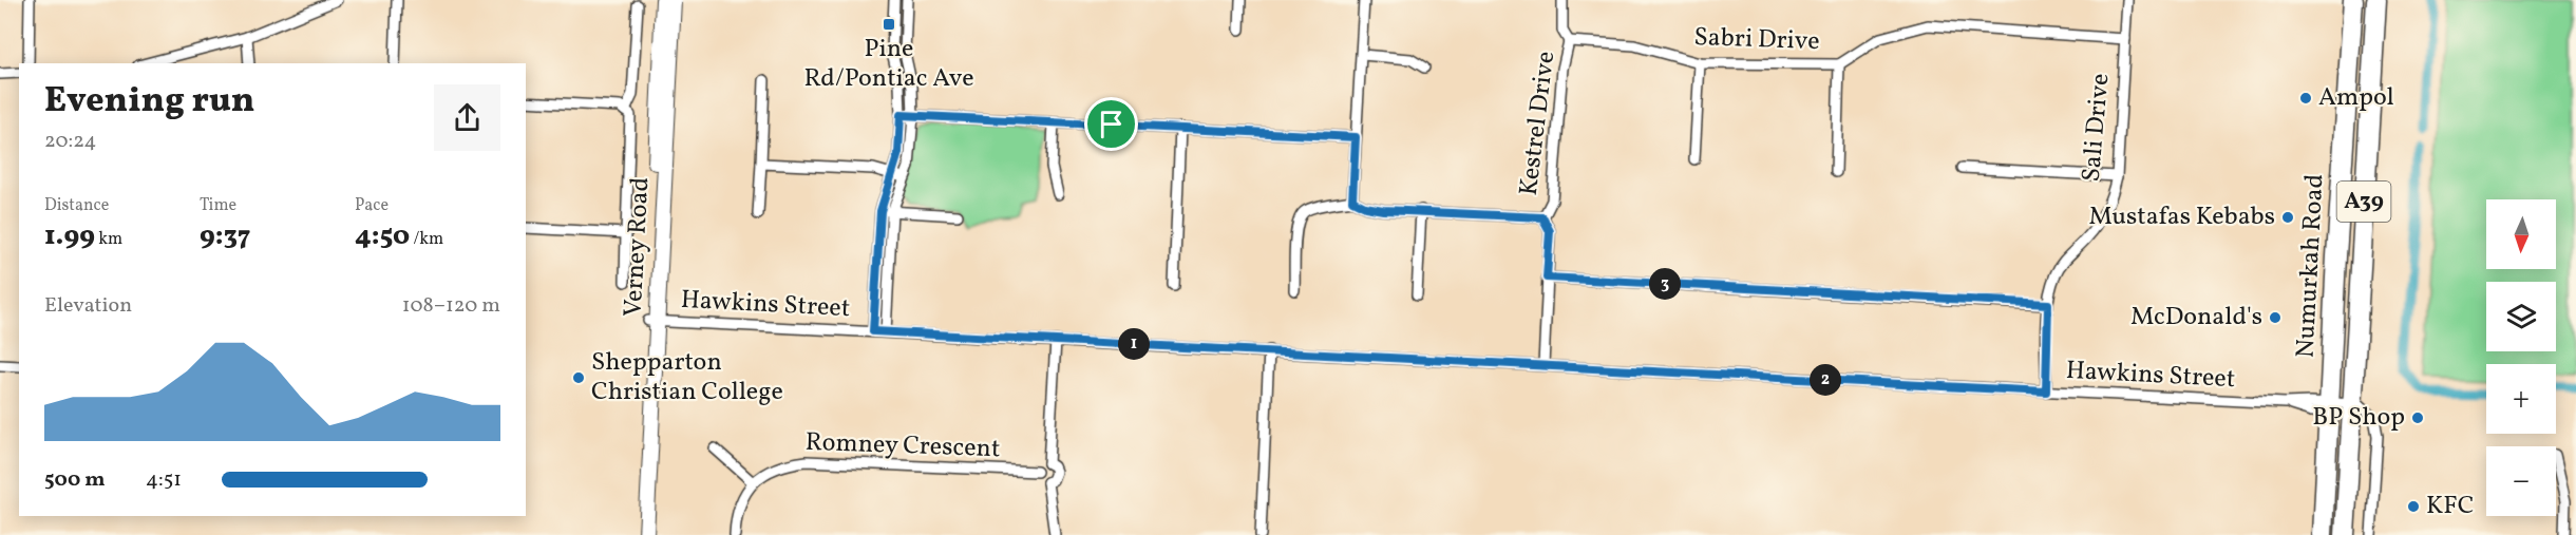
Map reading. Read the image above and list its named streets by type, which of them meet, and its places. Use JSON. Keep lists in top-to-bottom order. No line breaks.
{"streets":{"highway":["A39","Numurkah Road"],"street":["Sabri Drive","Kestrel Drive","Sali Drive","Verney Road","Hawkins Street","Romney Crescent"]},"crossings":[["Sabri Drive","Kestrel Drive"],["Sabri Drive","Sali Drive"],["Kestrel Drive","Hawkins Street"],["Sali Drive","Hawkins Street"],["Verney Road","Hawkins Street"],["Numurkah Road","Hawkins Street"]],"places":{"transit":["Pine Rd/Pontiac Ave"],"other":["Ampol","Mustafas Kebabs","McDonald's","Shepparton Christian College","BP Shop","KFC"]},"north":"bottom","page":{"heading":["Evening run","20:24"],"stats":[["Distance","1.99 km"],["Time","9:37"],["Pace","4:50 /km"]],"map_buttons":["+","−"],"pins":["3","1","2"],"chart":["Elevation","108–120 m"],"list":[{"name":"500 m","note":"4:51"}]}}
